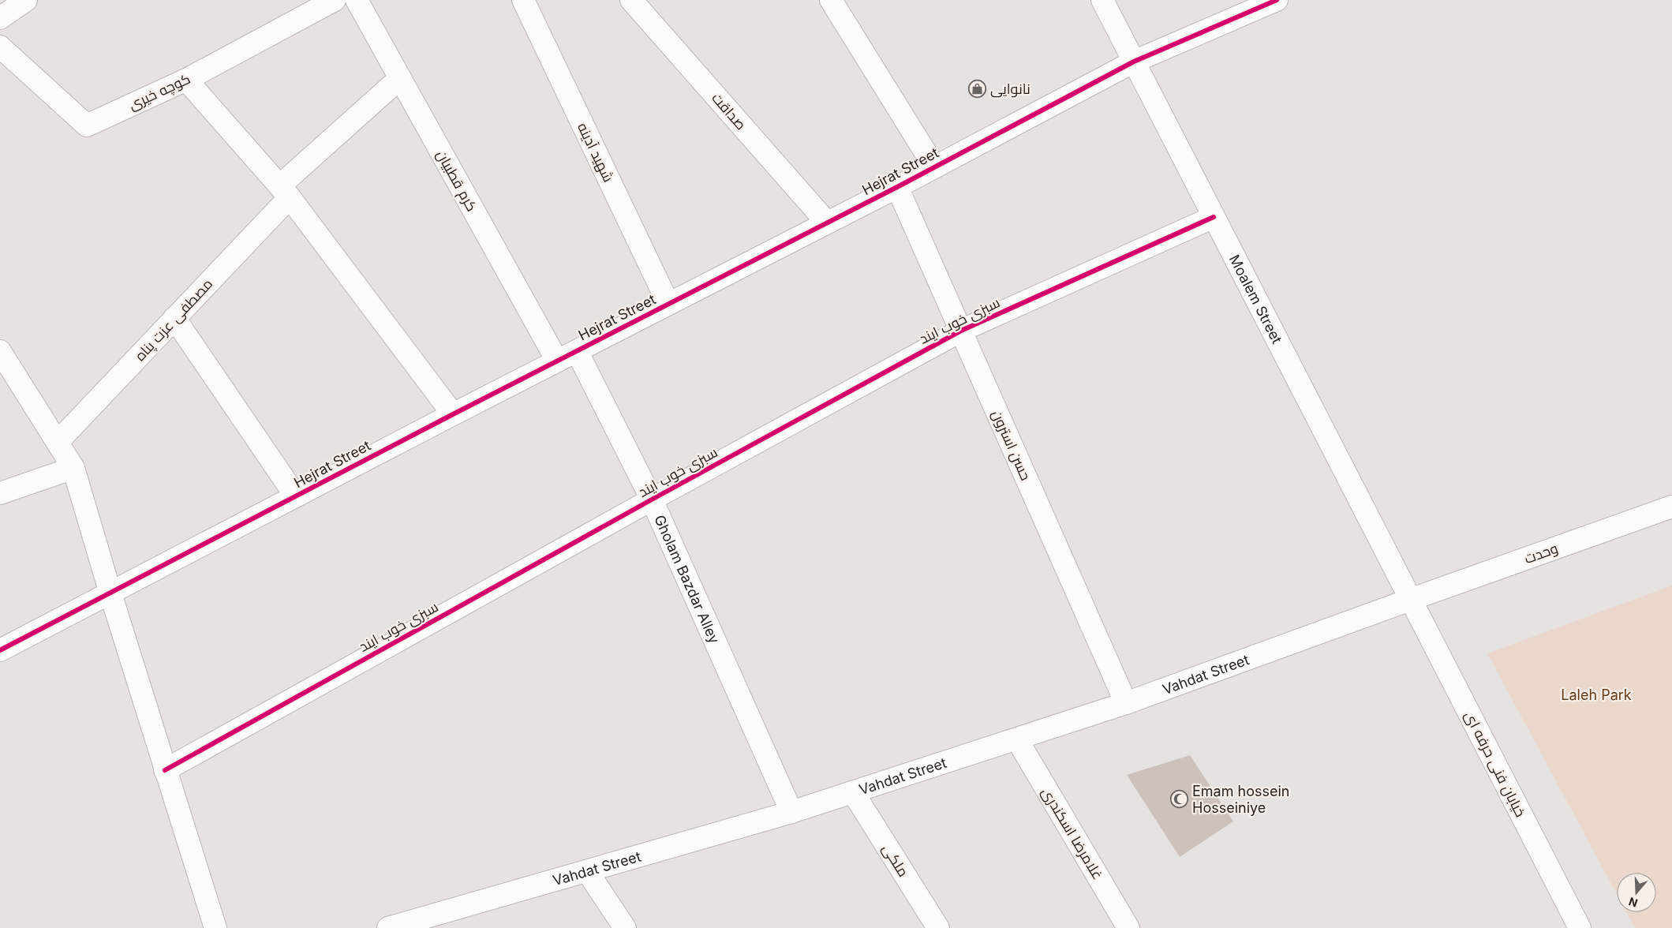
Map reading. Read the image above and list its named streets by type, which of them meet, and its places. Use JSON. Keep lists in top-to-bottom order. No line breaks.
{"streets":{"street":["کوچه خیری","صداقت","شهید آدینه","Hejrat Street","کرم قطبیان","Moalem Street","مصطفی عزت پناه","سبزی خوب ایند","حسن استرون","وحدت","Gholam Bazdar Alley","Vahdat Street","خیابان فنی حرفه ای","غلامرضا اسکندری","ملکی"]},"crossings":[["صداقت","Hejrat Street"],["شهید آدینه","Hejrat Street"],["Hejrat Street","کرم قطبیان"],["Hejrat Street","Moalem Street"],["Hejrat Street","حسن استرون"],["Hejrat Street","Gholam Bazdar Alley"],["کرم قطبیان","مصطفی عزت پناه"],["Moalem Street","سبزی خوب ایند"],["Moalem Street","وحدت"],["Moalem Street","Vahdat Street"],["Moalem Street","خیابان فنی حرفه ای"],["سبزی خوب ایند","حسن استرون"],["سبزی خوب ایند","Gholam Bazdar Alley"],["حسن استرون","Vahdat Street"],["وحدت","Vahdat Street"],["وحدت","خیابان فنی حرفه ای"],["Gholam Bazdar Alley","Vahdat Street"],["Vahdat Street","خیابان فنی حرفه ای"],["Vahdat Street","غلامرضا اسکندری"],["Vahdat Street","ملکی"]],"parks":["Laleh Park"],"places":{"shop":["نانوایی"],"mosque":["Emam hossein Hosseiniye"]},"north":"bottom"}
